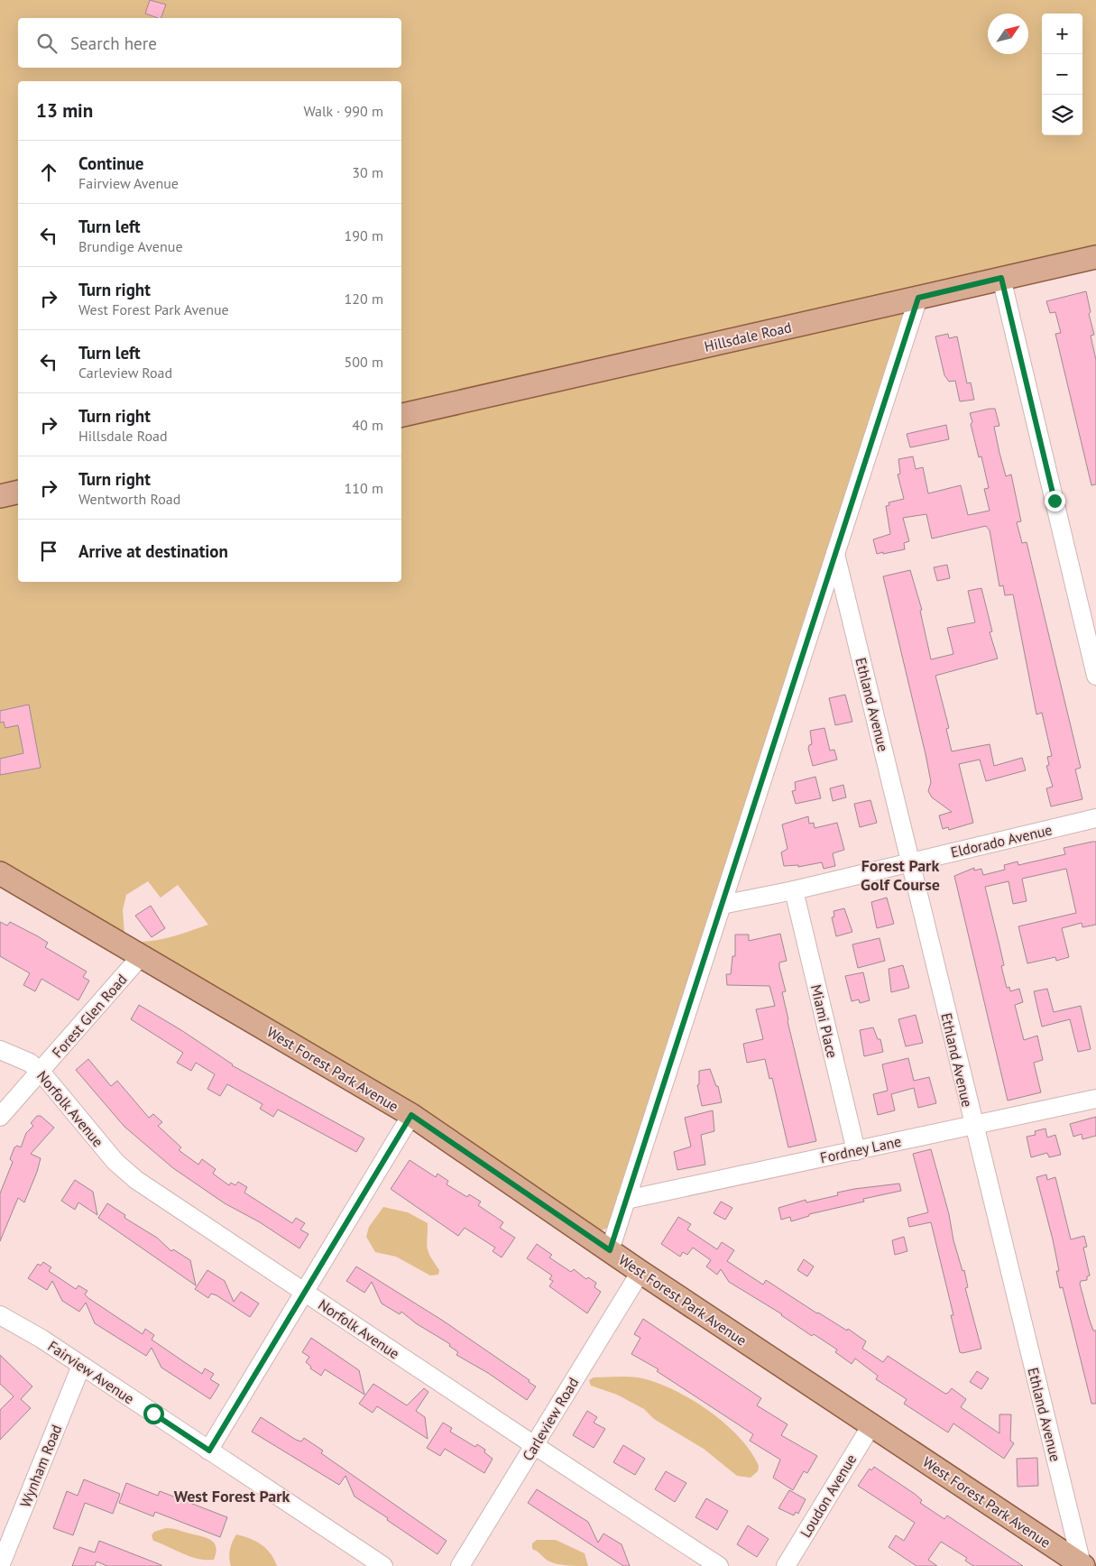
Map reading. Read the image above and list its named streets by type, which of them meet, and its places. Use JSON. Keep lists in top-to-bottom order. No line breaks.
{"streets":{"main road":["Hillsdale Road","West Forest Park Avenue"],"street":["Ethland Avenue","Eldorado Avenue","Forest Glen Road","Miami Place","Norfolk Avenue","Fordney Lane","Fairview Avenue","Carleview Road","Wynham Road","Loudon Avenue"]},"crossings":[["Ethland Avenue","Eldorado Avenue"],["Ethland Avenue","West Forest Park Avenue"],["Ethland Avenue","Fordney Lane"],["Eldorado Avenue","Miami Place"],["Forest Glen Road","West Forest Park Avenue"],["Forest Glen Road","Norfolk Avenue"],["Miami Place","Fordney Lane"],["West Forest Park Avenue","Carleview Road"],["West Forest Park Avenue","Loudon Avenue"],["Norfolk Avenue","Carleview Road"],["Fairview Avenue","Wynham Road"]],"districts":["Forest Park Golf Course","West Forest Park"],"north":"top right","page":{"map_buttons":["+","−"],"search":"Search here","heading":["13 min","Walk · 990 m"],"list":[["Continue","Fairview Avenue","30 m"],["Turn left","Brundige Avenue","190 m"],["Turn right","West Forest Park Avenue","120 m"],["Turn left","Carleview Road","500 m"],["Turn right","Hillsdale Road","40 m"],["Turn right","Wentworth Road","110 m"],"Arrive at destination"]}}
